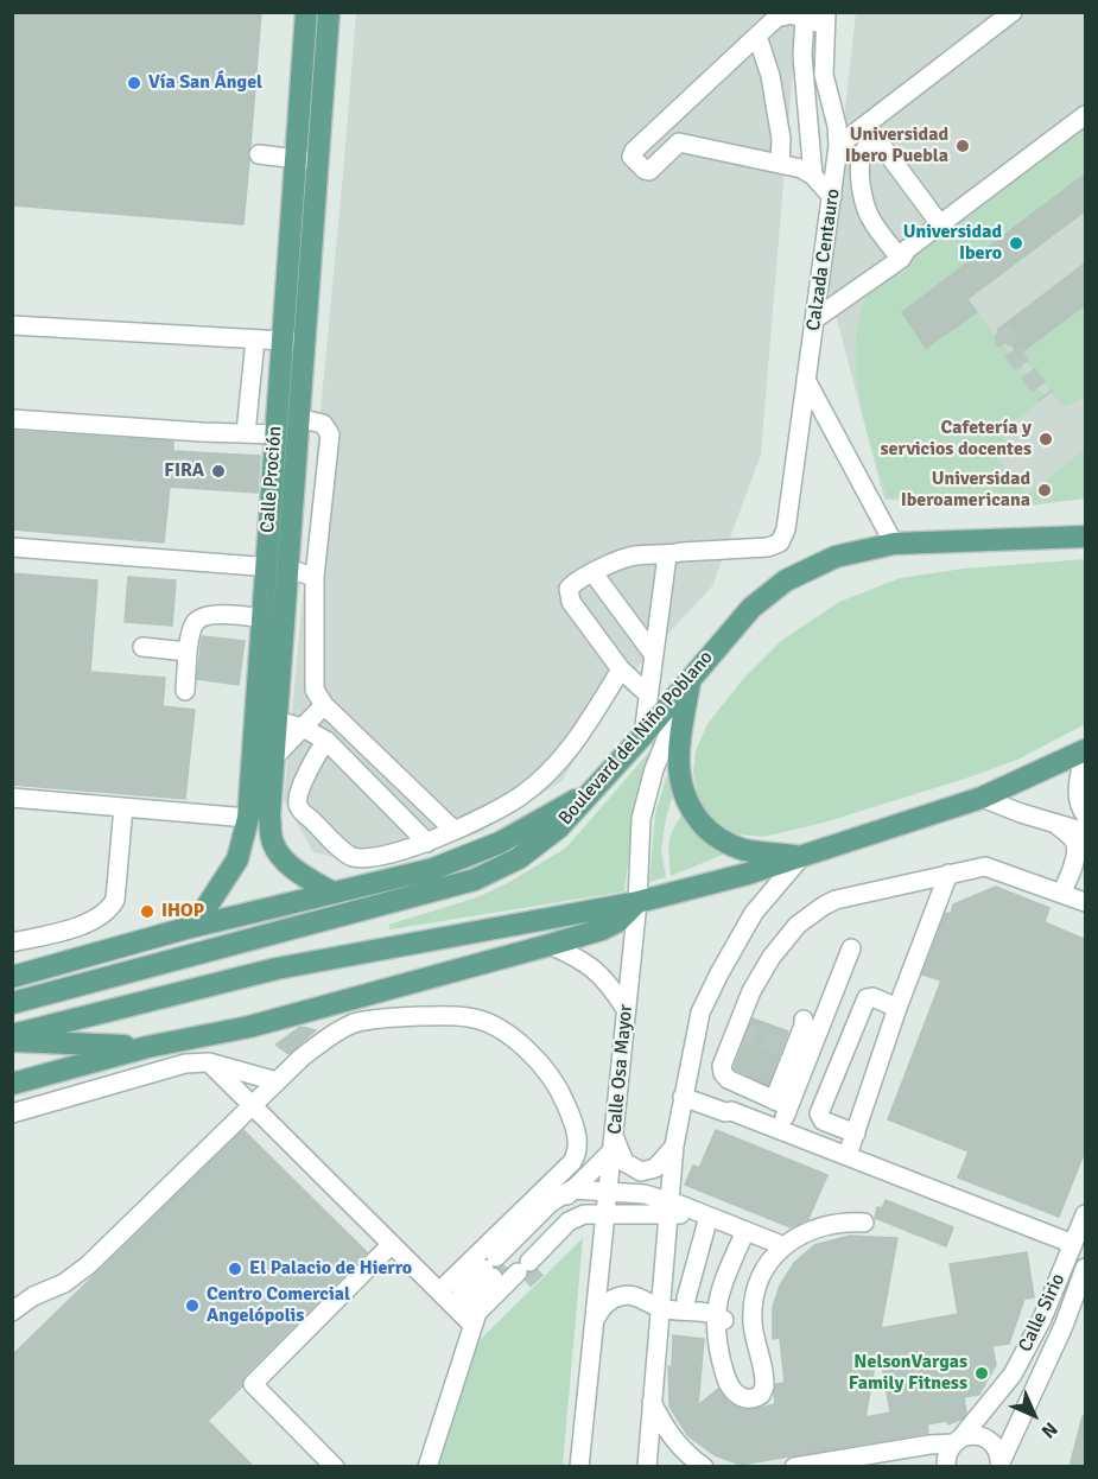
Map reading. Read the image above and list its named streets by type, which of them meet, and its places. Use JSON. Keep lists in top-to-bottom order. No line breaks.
{"streets":{"main road":["Calle Proción","Boulevard del Niño Poblano"],"street":["Calzada Centauro","Calle Osa Mayor","Calle Sirio"]},"crossings":[["Boulevard del Niño Poblano","Calle Osa Mayor"]],"places":["Vía San Ángel","Universidad Ibero Puebla","Universidad Ibero","Cafetería y servicios docentes","FIRA","Universidad Iberoamericana","IHOP","El Palacio de Hierro","Centro Comercial Angelópolis","NelsonVargas Family Fitness"],"north":"bottom right"}
